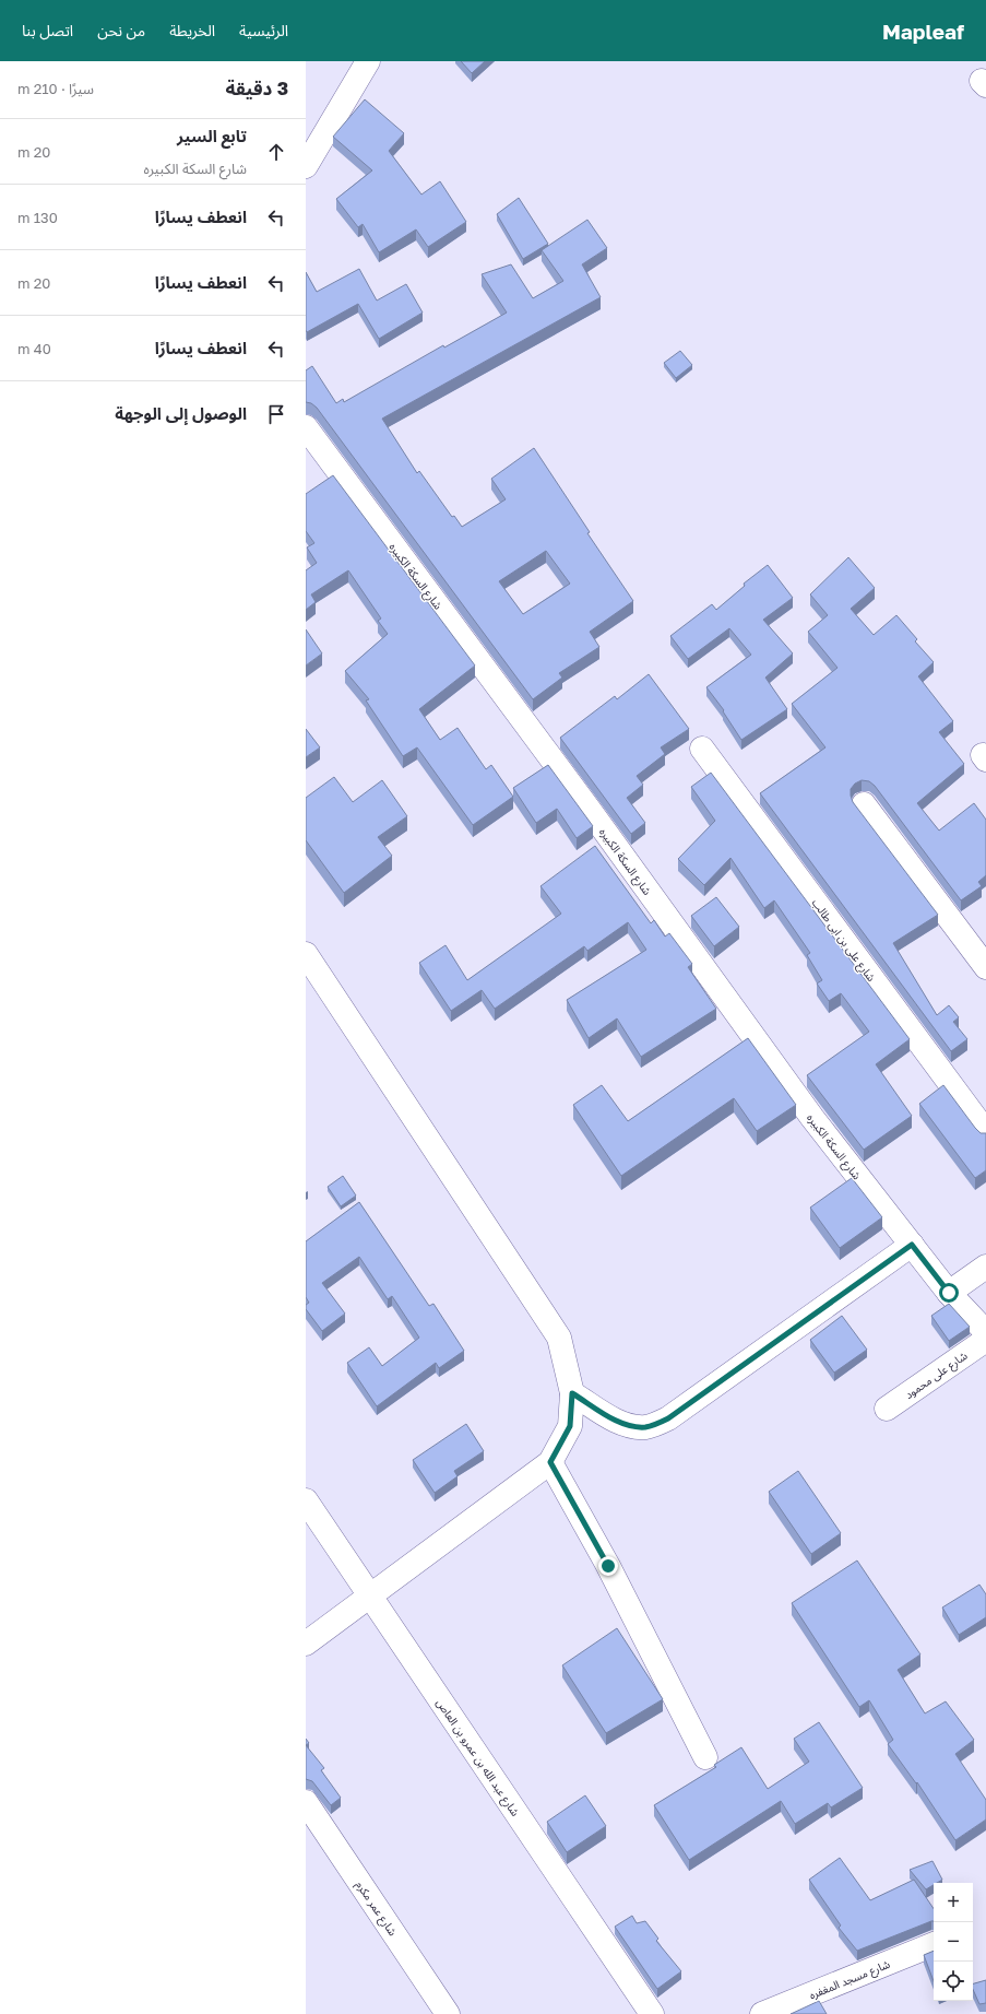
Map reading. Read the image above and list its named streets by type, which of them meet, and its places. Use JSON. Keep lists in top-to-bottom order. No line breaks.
{"streets":{"street":["شارع السكة الكبيره","شارع على بن ابى طالب","شارع على محمود","شارع عبد الله بن عمرو بن العاص","شارع عمر مكرم","شارع مسجد المغفره"]},"page":{"header":"Mapleaf","nav":["الرئيسية","الخريطة","من نحن","اتصل بنا"],"heading":["3 دقيقة","سيرًا · 210 m"],"list":[["تابع السير","شارع السكة الكبيره","20 m"],["انعطف يسارًا","130 m"],["انعطف يسارًا","20 m"],["انعطف يسارًا","40 m"],"الوصول إلى الوجهة"],"map_buttons":["+","−"]}}
